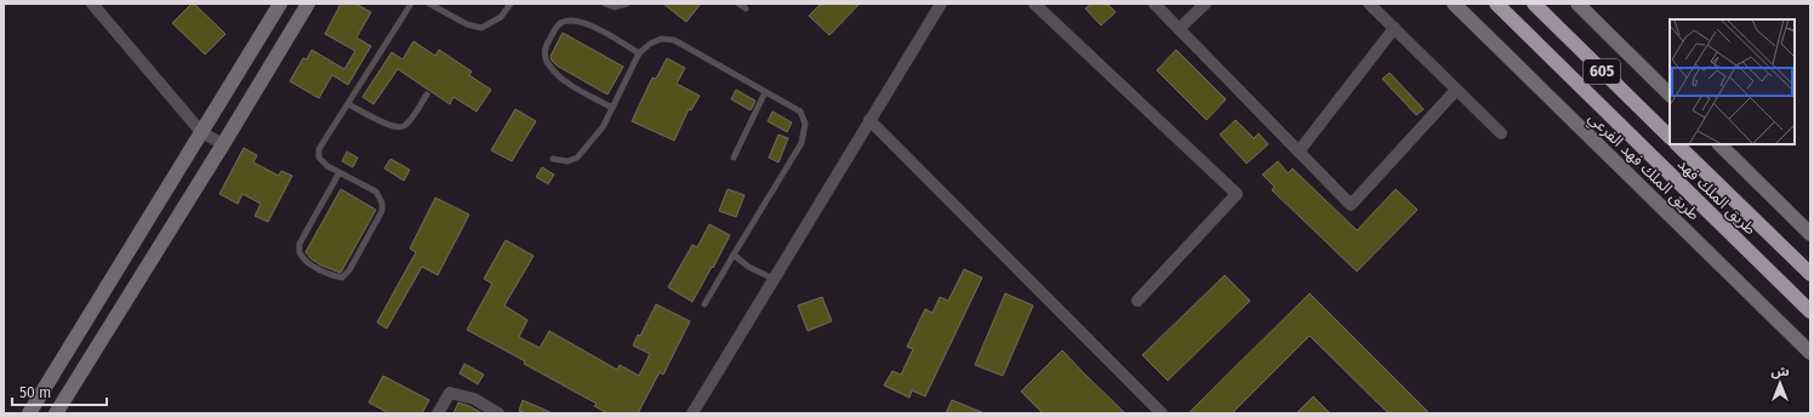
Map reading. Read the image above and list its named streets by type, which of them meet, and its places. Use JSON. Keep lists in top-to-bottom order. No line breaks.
{"streets":{"highway":["605","طريق الملك فهد"],"street":["طريق الملك فهد الفرعي"]},"scale_bar":"50 m","north":"top"}
